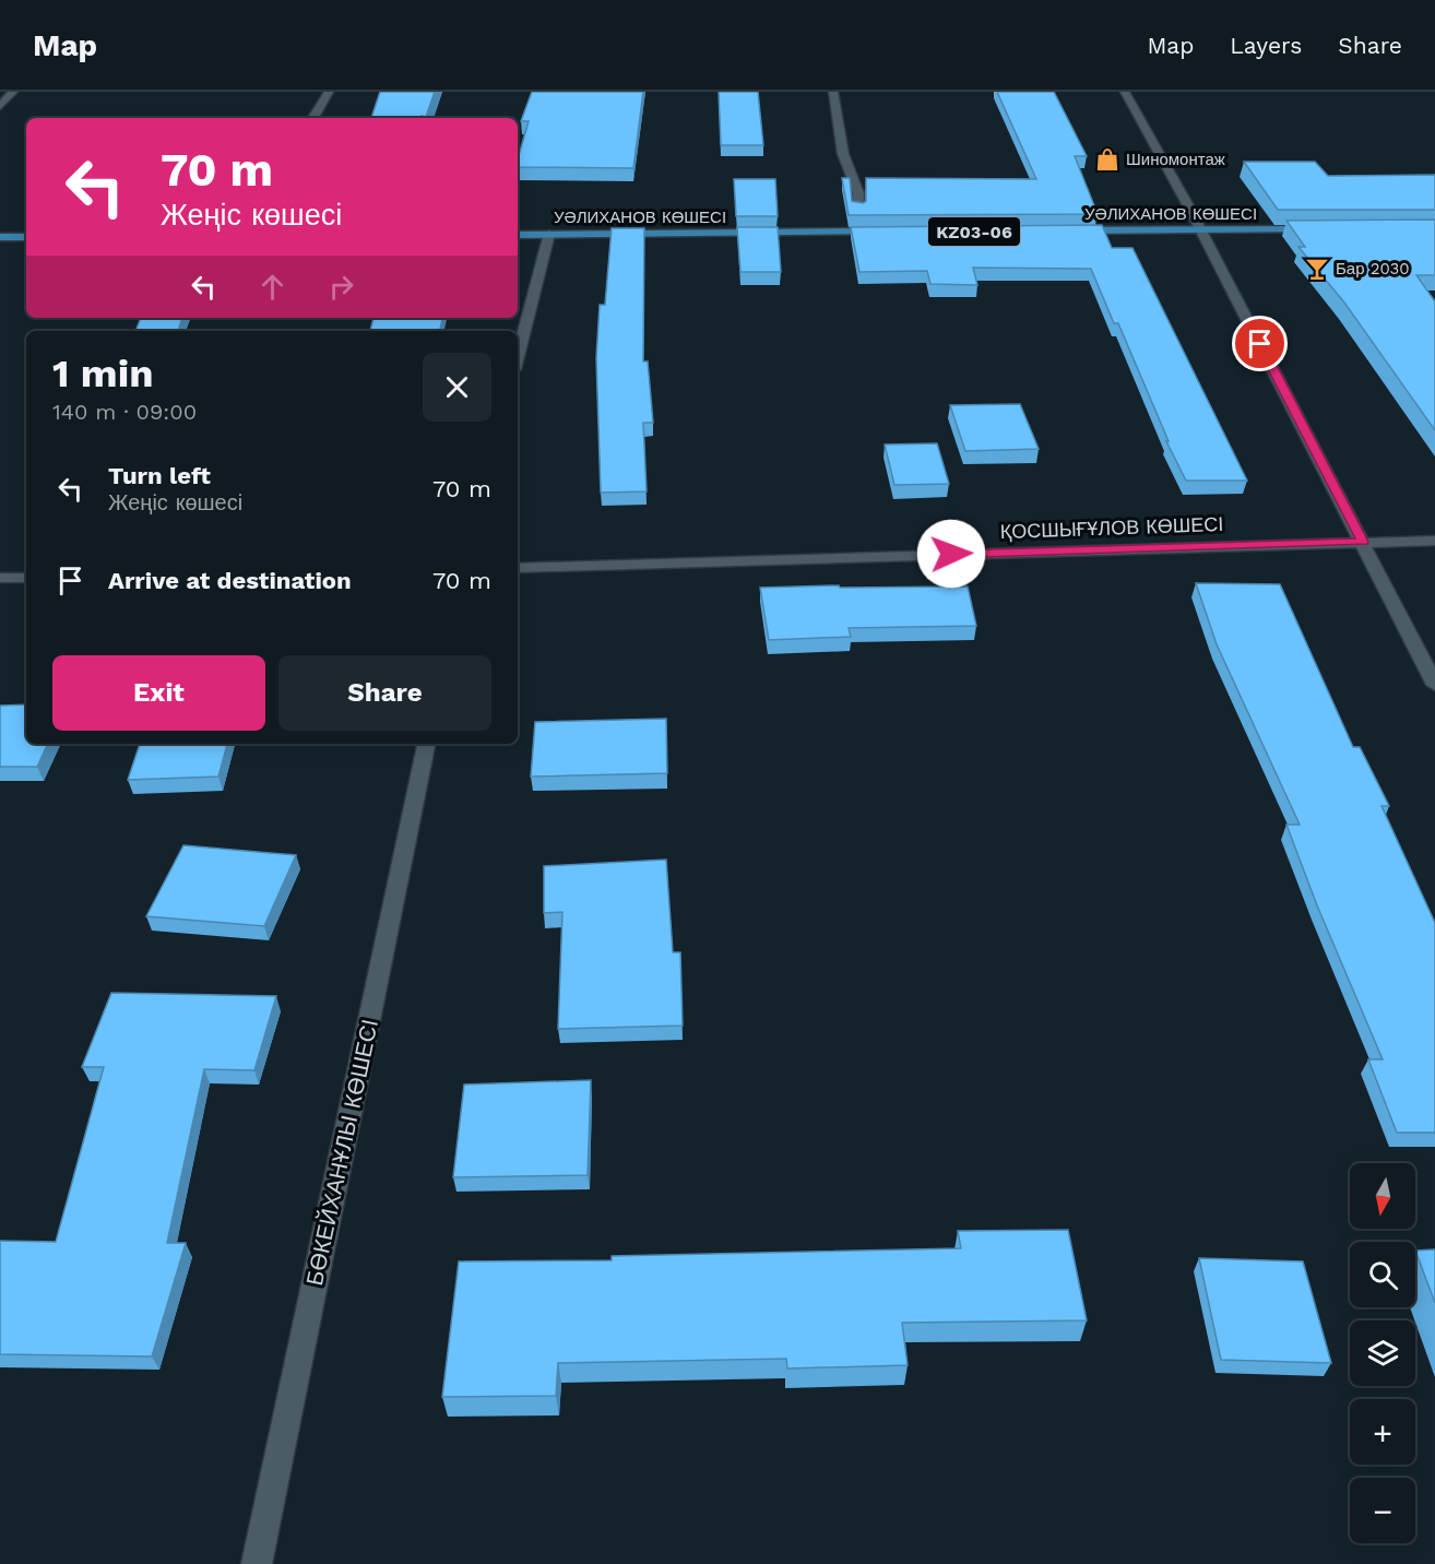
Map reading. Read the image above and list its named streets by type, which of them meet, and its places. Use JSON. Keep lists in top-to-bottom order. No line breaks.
{"streets":{"main road":["УӘЛИХАНОВ КӨШЕСІ"],"street":["ҚОСШЫҒҰЛОВ КӨШЕСІ","БӨКЕЙХАНҰЛЫ КӨШЕСІ"]},"places":{"shop":["Шиномонтаж"],"bar":["Бар 2030"]},"north":"bottom","page":{"header":"Map","nav":["Map","Layers","Share"],"turn":["70 m","Жеңіс көшесі"],"heading":["1 min","140 m · 09:00"],"list":[{"name":"Turn left","note":"Жеңіс көшесі","value":"70 m"},{"name":"Arrive at destination","value":"70 m"}],"buttons":["Exit","Share"],"map_buttons":["+","−"]}}
